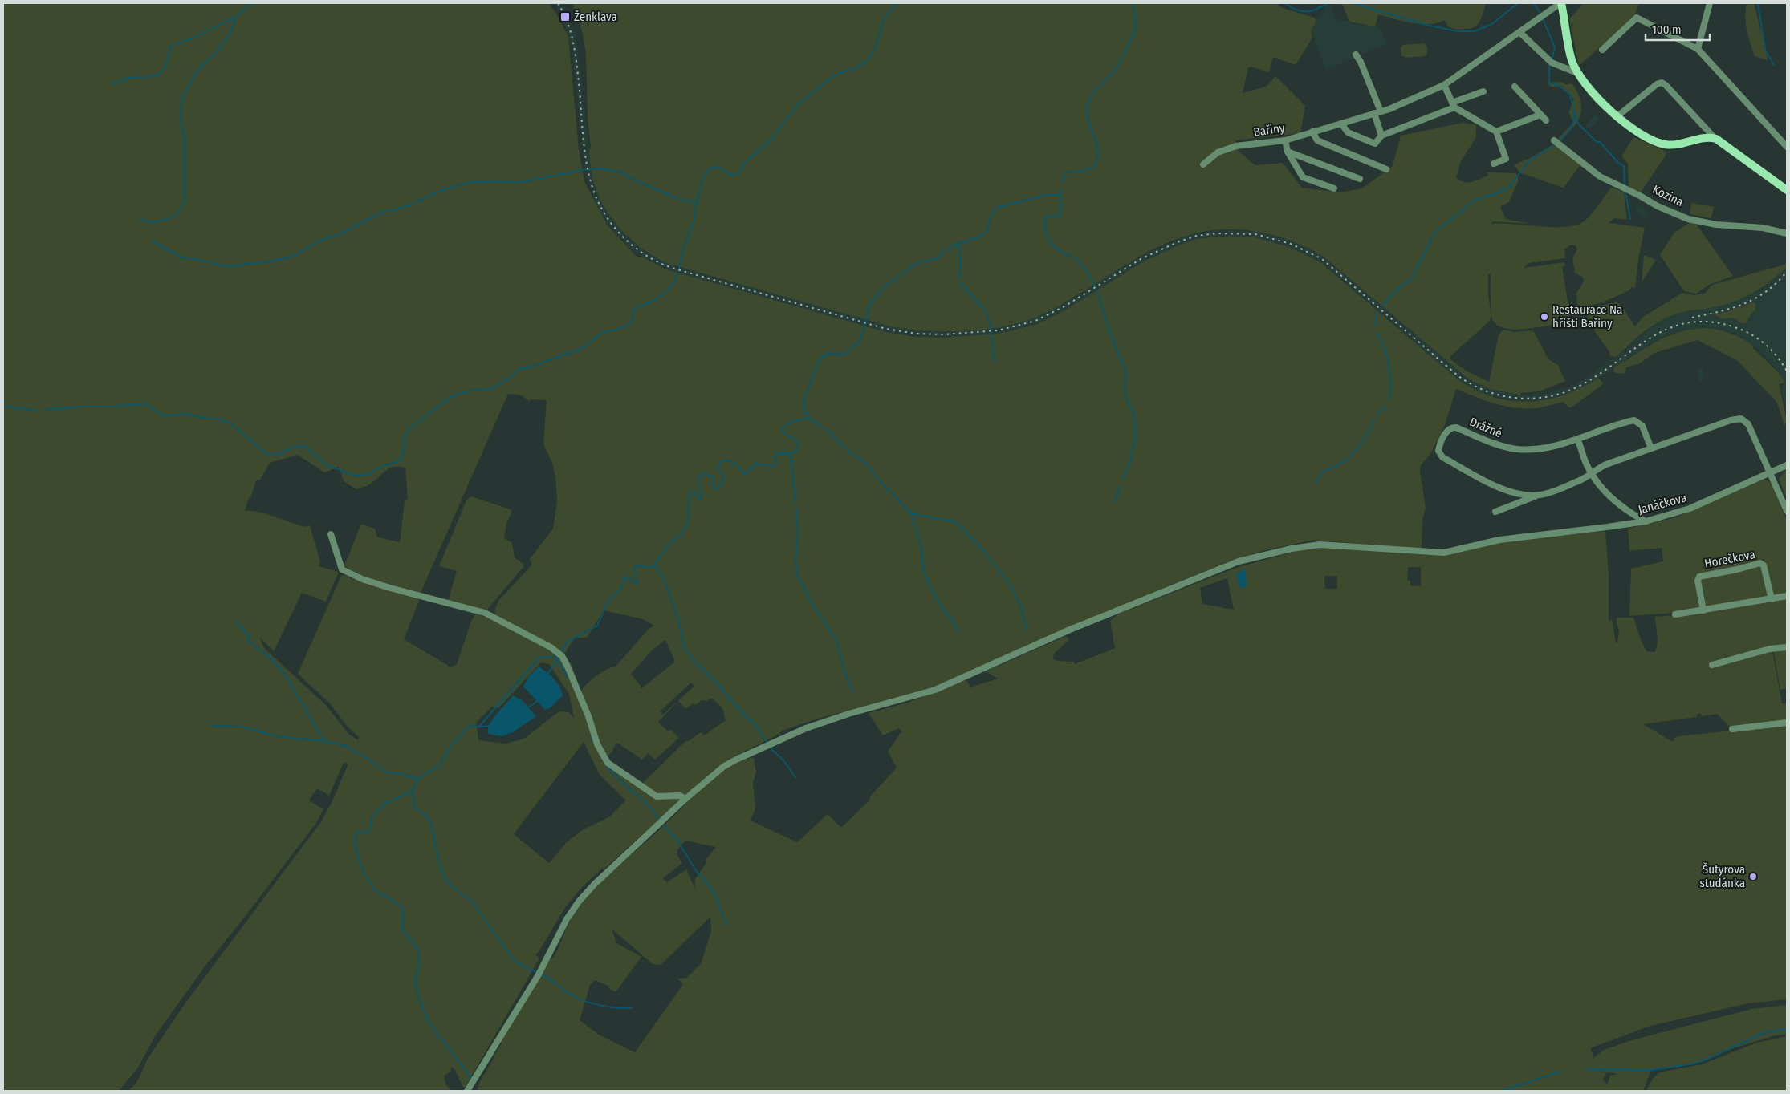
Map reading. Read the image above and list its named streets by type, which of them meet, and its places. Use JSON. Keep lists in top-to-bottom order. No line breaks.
{"streets":{"street":["Bařiny","Kozina","Drážné","Janáčkova","Horečkova"]},"crossings":[["Drážné","Janáčkova"]],"places":{"transit":["Ženklava"],"other":["Restaurace Na hřišti Bařiny","Šutyrova studánka"]},"scale_bar":"100 m"}
